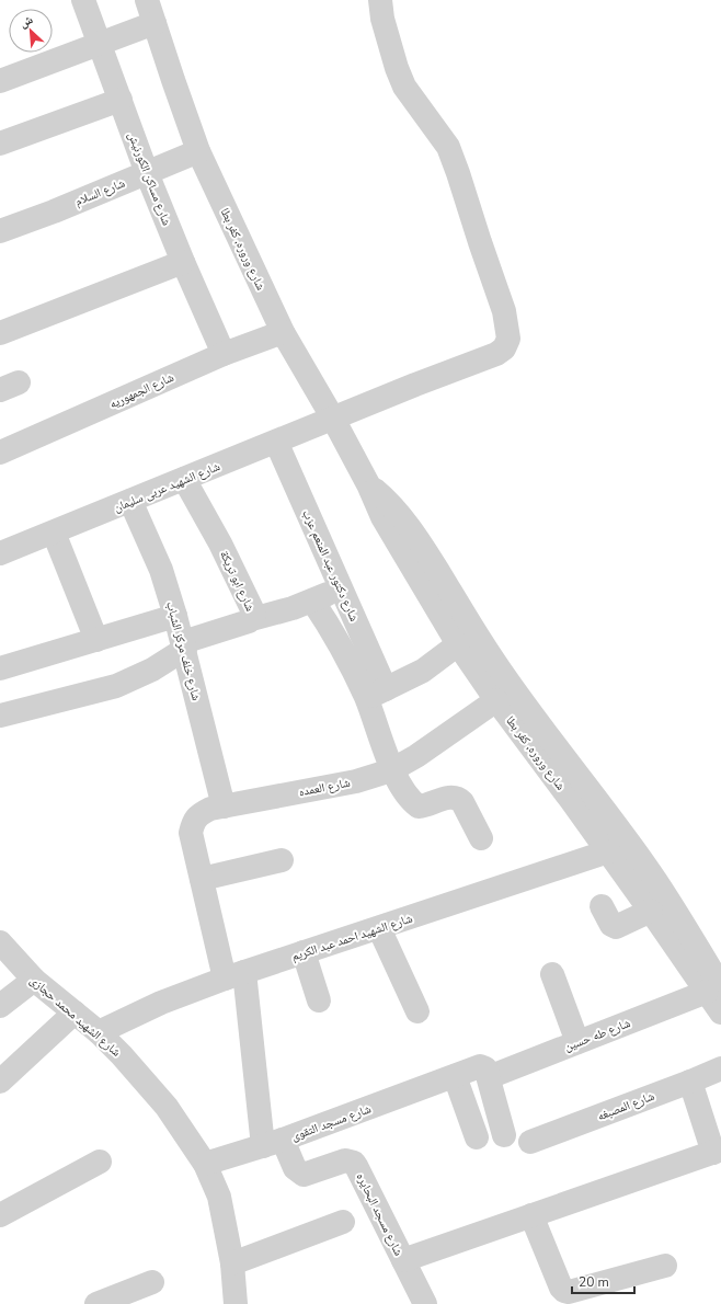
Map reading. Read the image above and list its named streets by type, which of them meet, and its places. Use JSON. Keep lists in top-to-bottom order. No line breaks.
{"streets":{"street":["شارع مساكن الكورنيش","شارع السلام","شارع وروره, كفر بطا","شارع الجمهوريه","شارع الشهيد عربى سليمان","شارع دكتور عبد المنعم عزب","شارع ابو تريكة","شارع خلف مركز الشباب","شارع العمده","شارع الشهيد احمد عبد الكريم","شارع الشهيد محمد حجازى","شارع طه حسين","شارع المصبغه","شارع مسجد التقوى","شارع مسجد البحايره"]},"crossings":[["شارع مساكن الكورنيش","شارع السلام"],["شارع مساكن الكورنيش","شارع الجمهوريه"],["شارع السلام","شارع وروره, كفر بطا"],["شارع وروره, كفر بطا","شارع الجمهوريه"],["شارع وروره, كفر بطا","شارع الشهيد عربى سليمان"],["شارع وروره, كفر بطا","شارع العمده"],["شارع وروره, كفر بطا","شارع الشهيد احمد عبد الكريم"],["شارع وروره, كفر بطا","شارع طه حسين"],["شارع الشهيد عربى سليمان","شارع دكتور عبد المنعم عزب"],["شارع الشهيد عربى سليمان","شارع ابو تريكة"],["شارع الشهيد عربى سليمان","شارع خلف مركز الشباب"],["شارع ابو تريكة","شارع خلف مركز الشباب"],["شارع خلف مركز الشباب","شارع العمده"],["شارع العمده","شارع الشهيد احمد عبد الكريم"],["شارع العمده","شارع مسجد التقوى"],["شارع العمده","شارع مسجد البحايره"],["شارع الشهيد احمد عبد الكريم","شارع الشهيد محمد حجازى"],["شارع الشهيد محمد حجازى","شارع مسجد التقوى"],["شارع طه حسين","شارع مسجد التقوى"],["شارع مسجد التقوى","شارع مسجد البحايره"]],"scale_bar":"20 m","north":"top left"}
